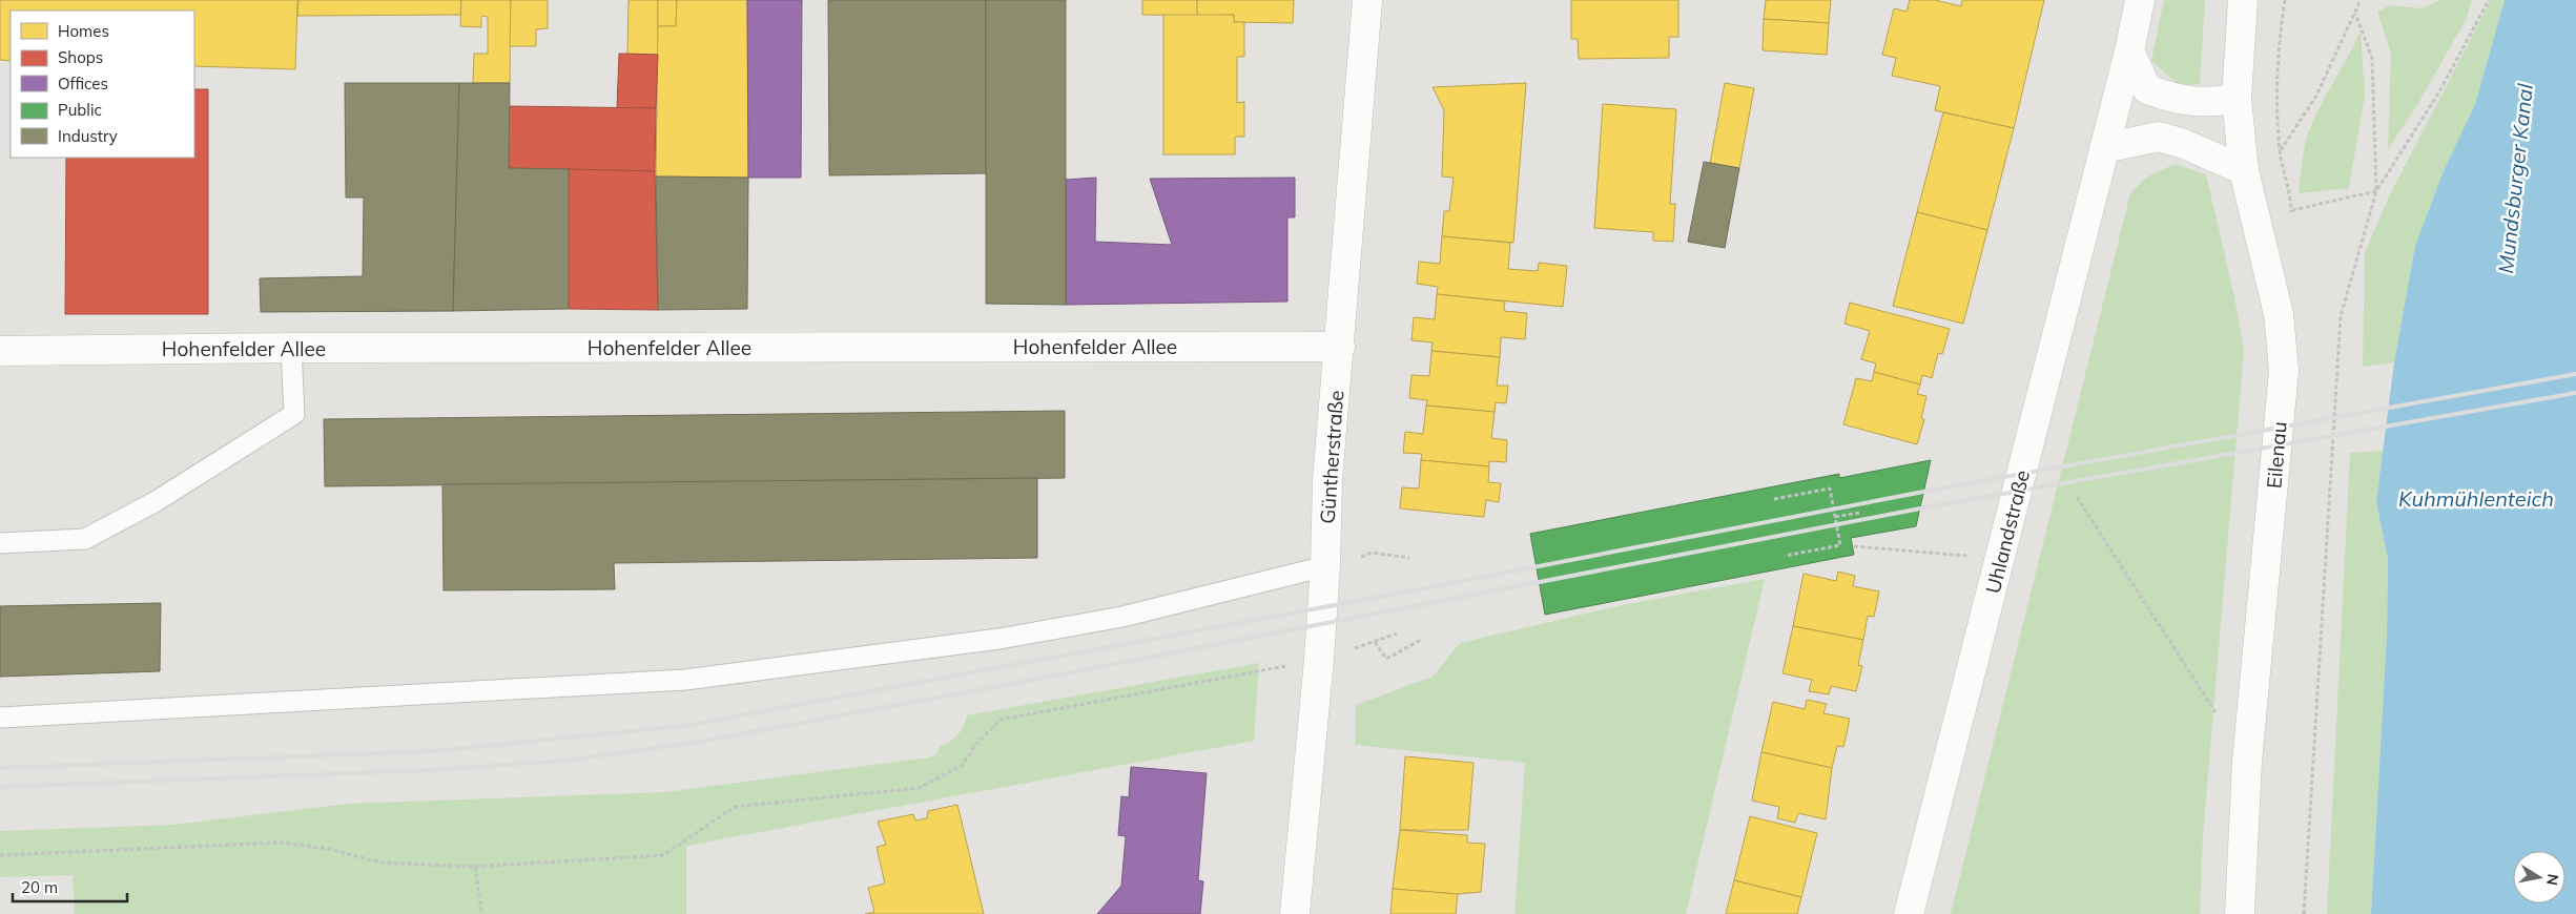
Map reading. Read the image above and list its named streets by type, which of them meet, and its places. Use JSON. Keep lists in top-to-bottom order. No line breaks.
{"streets":{"street":["Hohenfelder Allee","Eilenau","Güntherstraße","Uhlandstraße"]},"crossings":[["Hohenfelder Allee","Güntherstraße"]],"water":["Mundsburger Kanal","Kuhmühlenteich"],"legend":["Homes","Shops","Offices","Public","Industry"],"scale_bar":"20 m","north":"right"}
